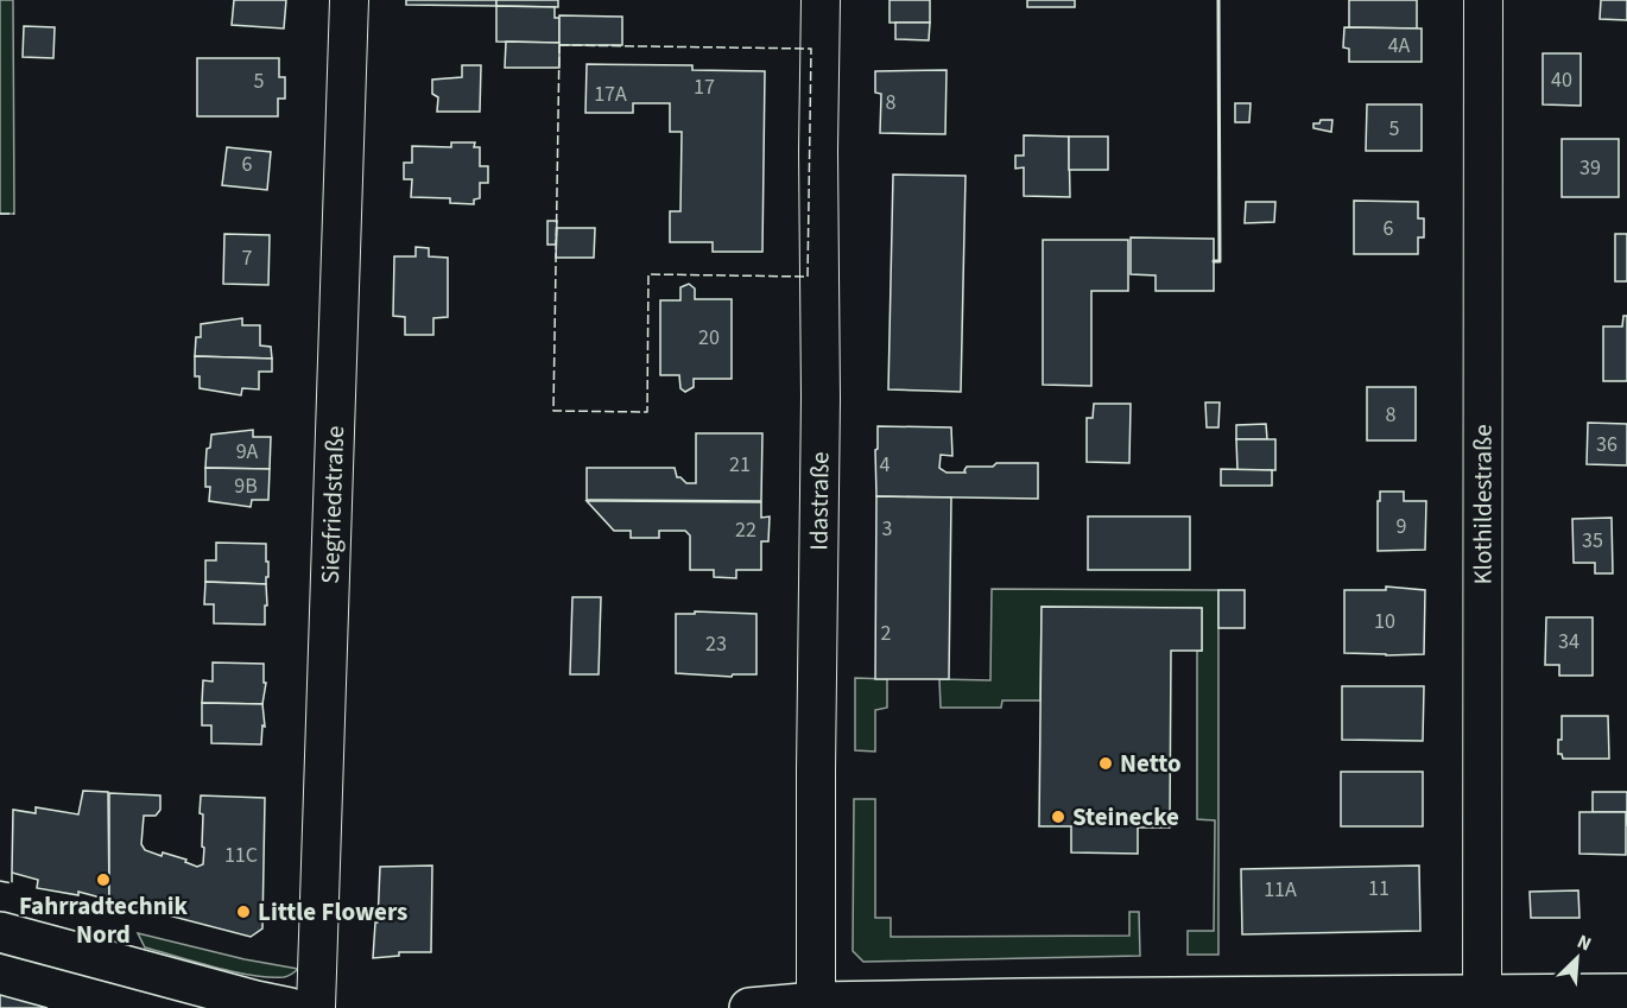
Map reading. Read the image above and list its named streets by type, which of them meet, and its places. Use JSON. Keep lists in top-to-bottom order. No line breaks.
{"streets":{"street":["Idastraße","Klothildestraße","Siegfriedstraße"]},"places":["Netto","Steinecke","Fahrradtechnik Nord","Little Flowers"],"house_numbers":["4A","40","5","17","17A","8","5","6","39","6","7","20","8","36","9A","21","4","9B","9","3","22","35","10","2","34","23","11C","11","11A"],"north":"top right"}
